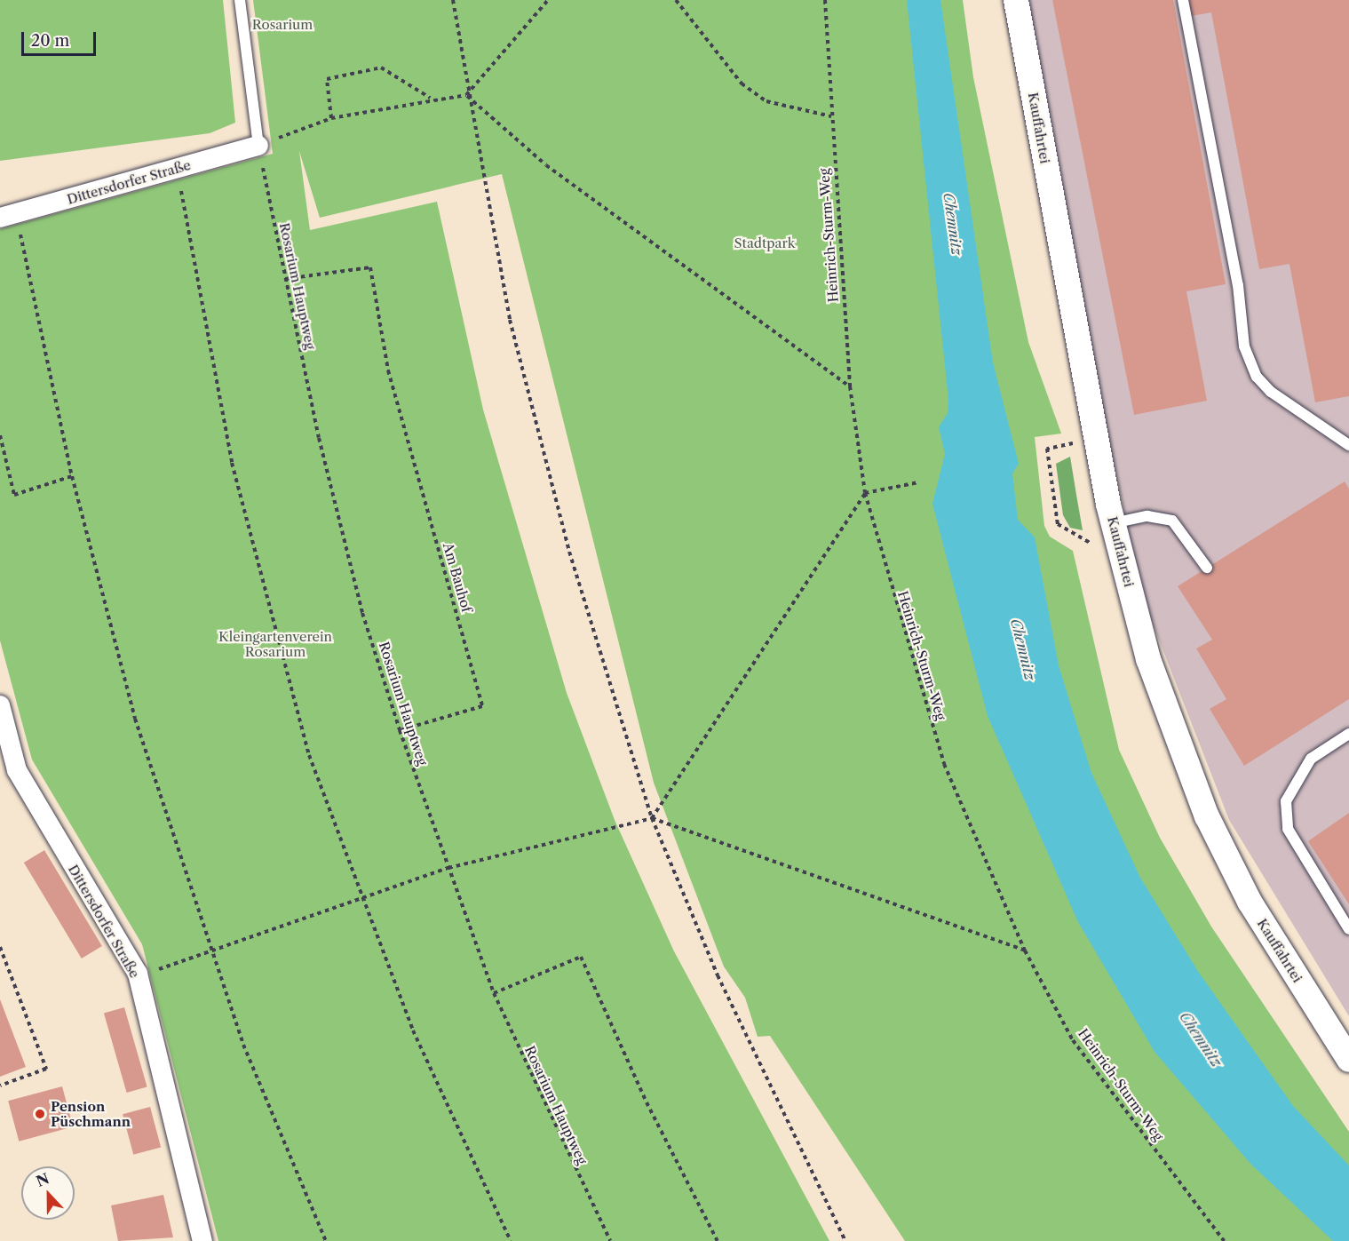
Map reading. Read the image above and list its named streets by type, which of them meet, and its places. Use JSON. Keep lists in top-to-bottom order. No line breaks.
{"streets":{"street":["Kauffahrtei","Dittersdorfer Straße"],"path":["Heinrich-Sturm-Weg","Rosarium Hauptweg","Am Bauhof"]},"crossings":[["Dittersdorfer Straße","Rosarium Hauptweg"],["Rosarium Hauptweg","Am Bauhof"]],"water":["Chemnitz"],"parks":["Rosarium","Stadtpark","Kleingartenverein Rosarium"],"places":["Pension Püschmann"],"scale_bar":"20 m","north":"top"}
